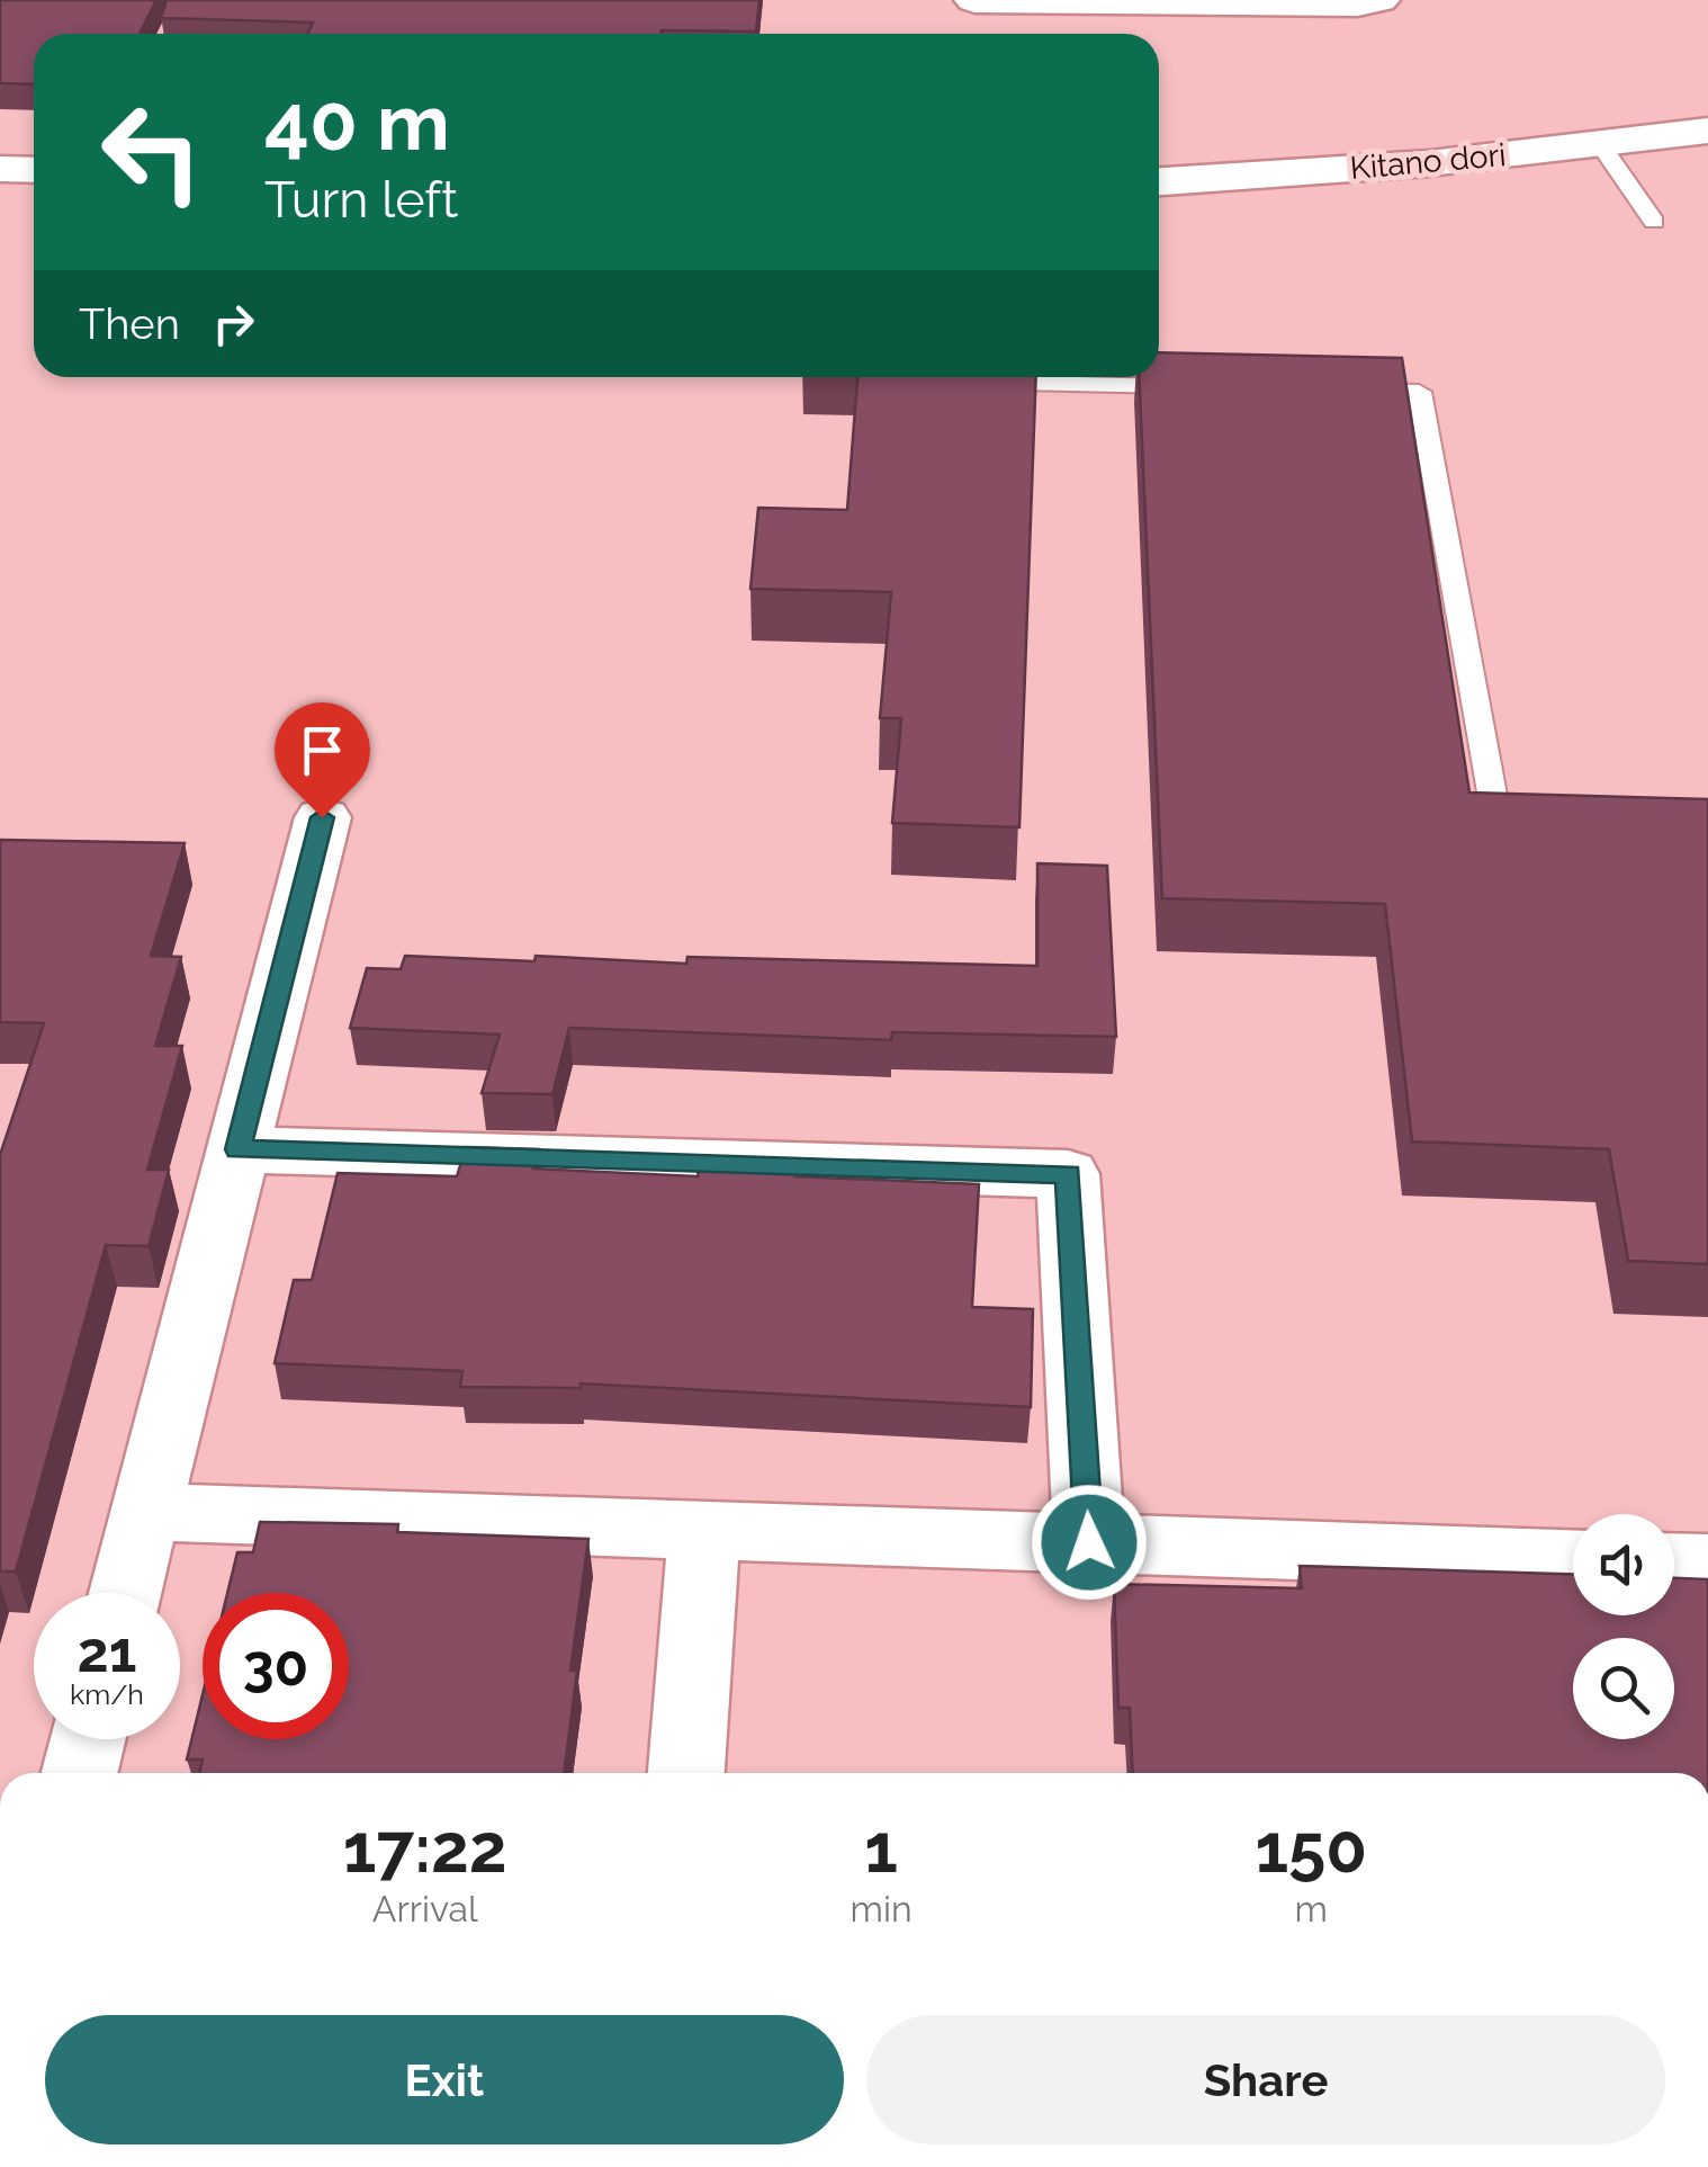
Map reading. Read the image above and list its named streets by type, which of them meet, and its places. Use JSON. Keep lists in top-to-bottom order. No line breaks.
{"streets":{"street":["Kitano dori"]},"page":{"turn":["40 m","Turn left"],"then":"Then","speed":"21 km/h","limit":"30","eta":["17:22","Arrival","1","min","150","m"],"buttons":["Exit","Share"]}}
